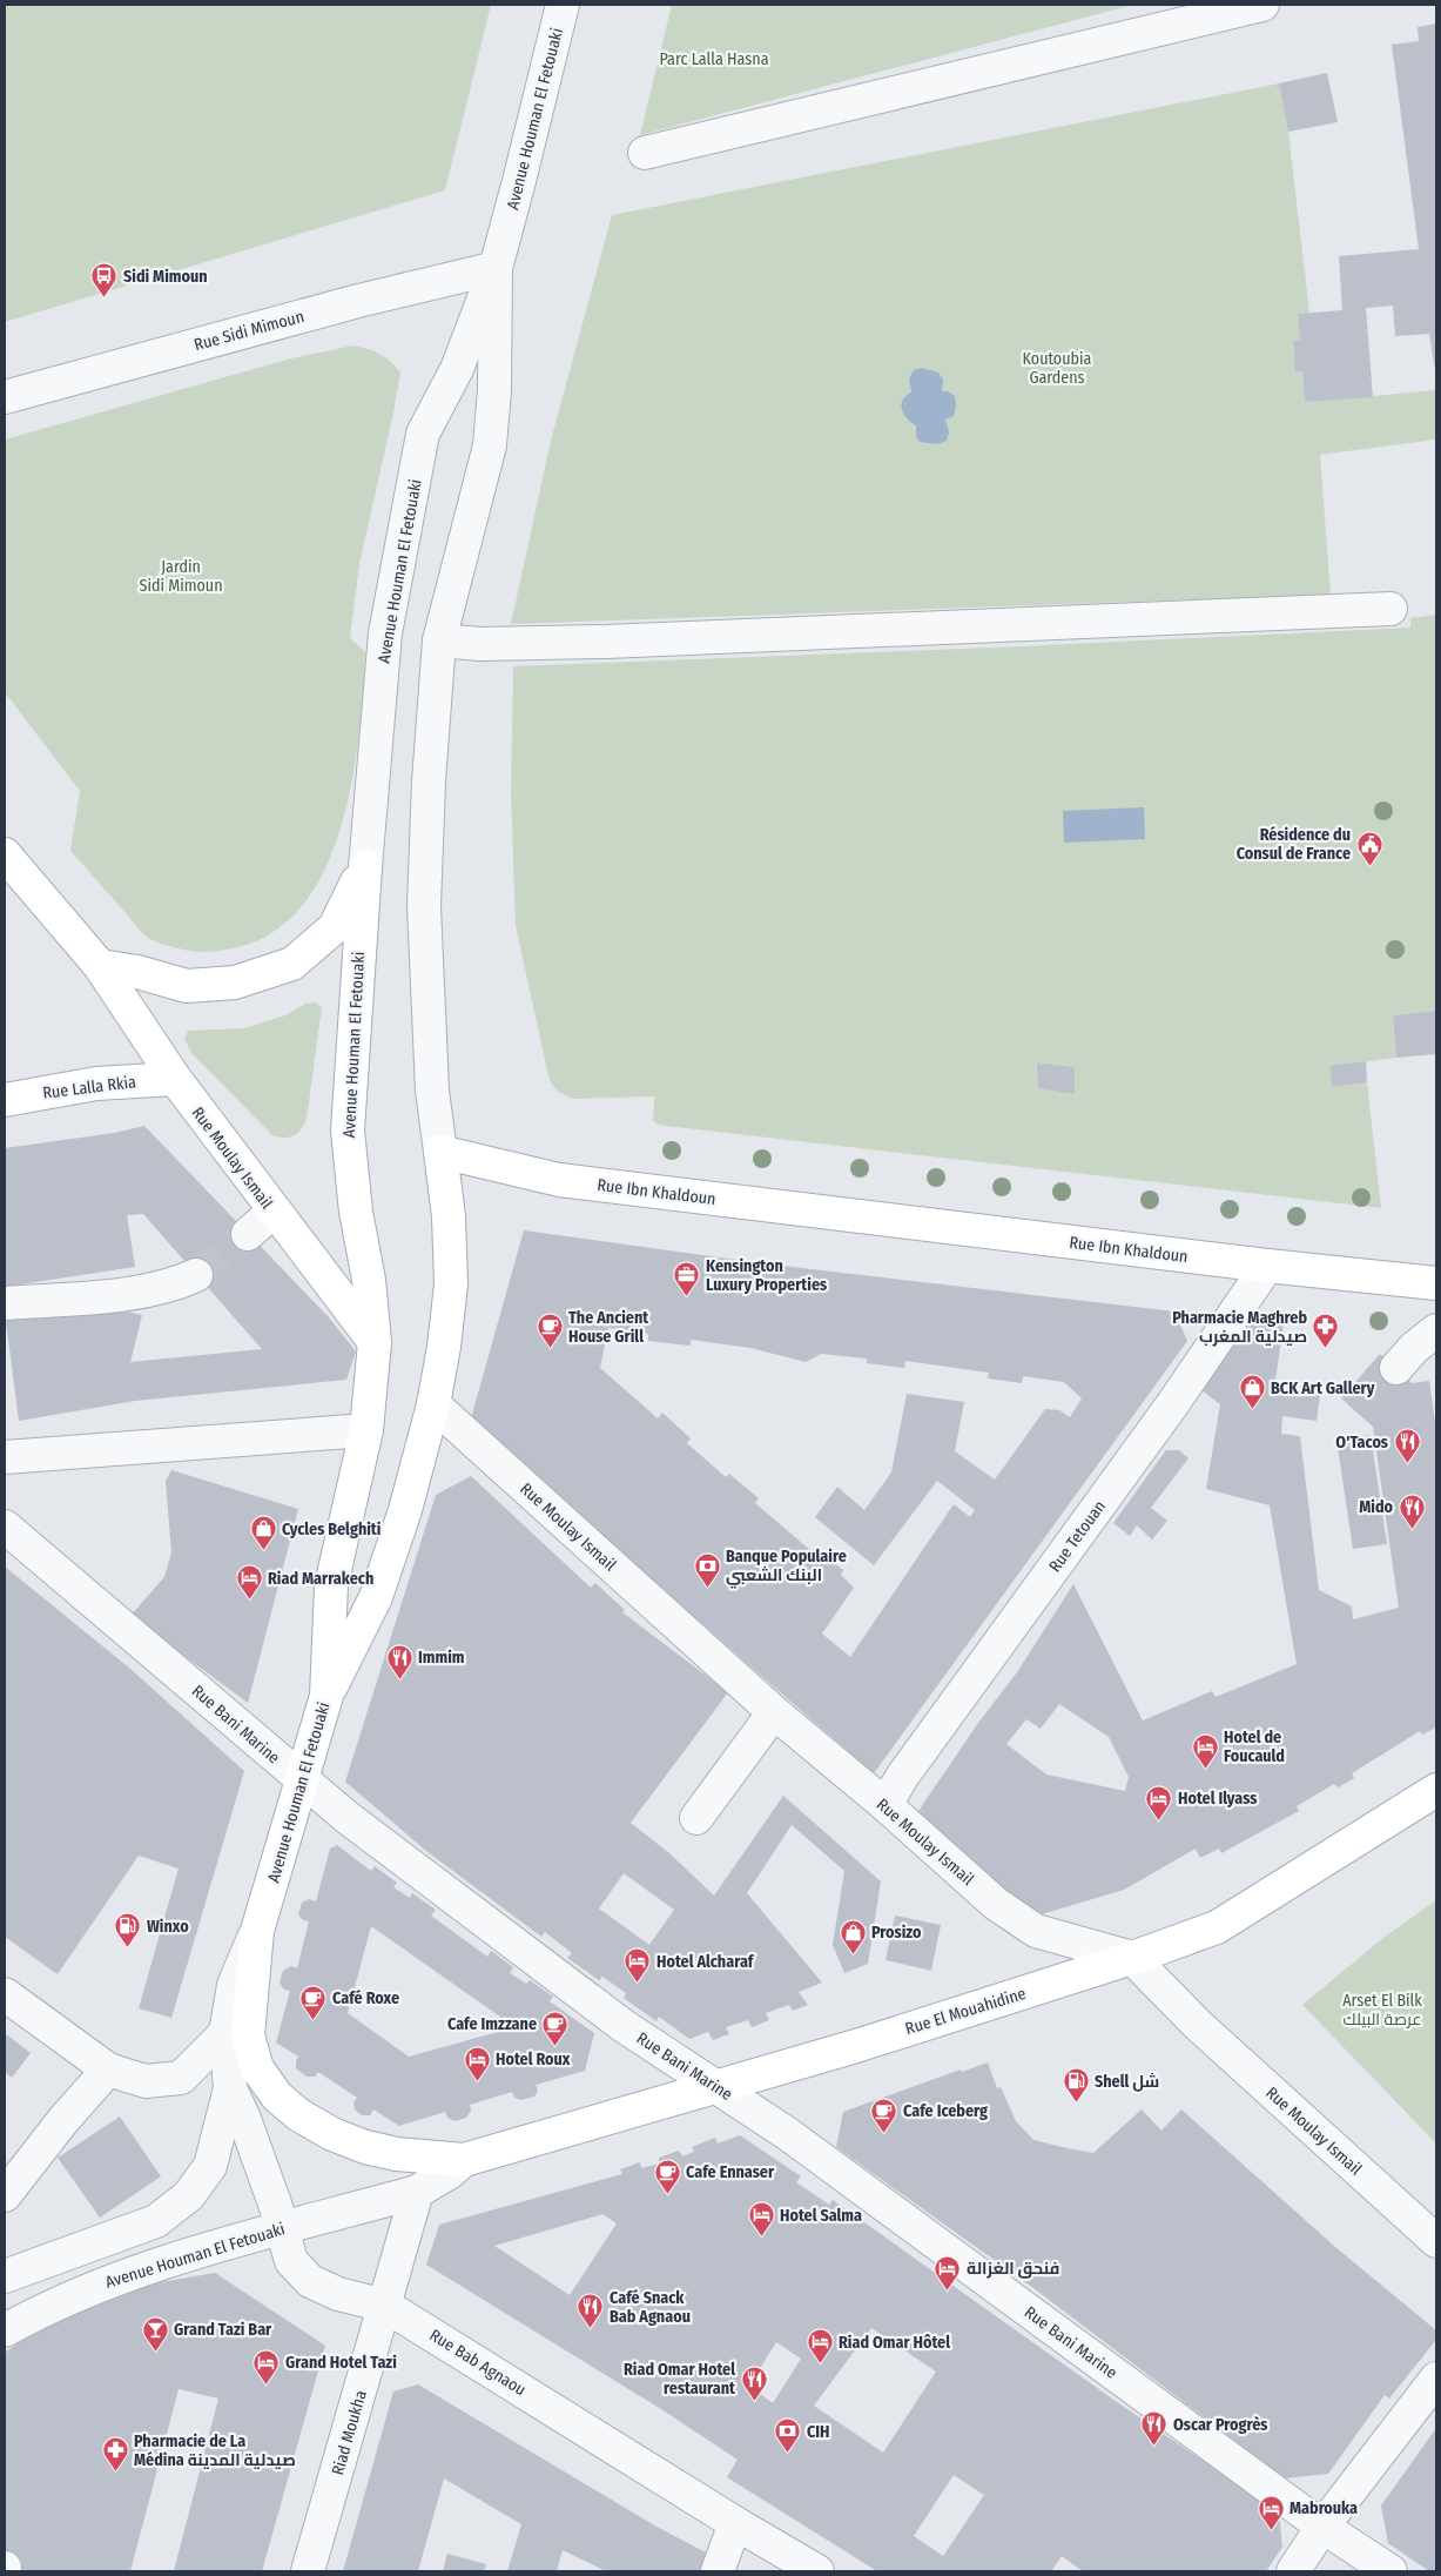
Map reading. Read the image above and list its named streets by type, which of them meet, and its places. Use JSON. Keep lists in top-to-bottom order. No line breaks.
{"streets":{"main road":["Avenue Houman El Fetouaki","Rue Lalla Rkia","Rue Moulay Ismail","Rue Ibn Khaldoun","Rue El Mouahidine"],"street":["Rue Sidi Mimoun","Rue Tetouan","Rue Bani Marine","Rue Bab Agnaou","Riad Moukha"]},"crossings":[["Avenue Houman El Fetouaki","Rue Sidi Mimoun"],["Avenue Houman El Fetouaki","Rue Moulay Ismail"],["Avenue Houman El Fetouaki","Rue Ibn Khaldoun"],["Avenue Houman El Fetouaki","Rue Bani Marine"],["Avenue Houman El Fetouaki","Rue El Mouahidine"],["Avenue Houman El Fetouaki","Rue Bab Agnaou"],["Avenue Houman El Fetouaki","Riad Moukha"],["Rue Lalla Rkia","Rue Moulay Ismail"],["Rue Moulay Ismail","Rue Tetouan"],["Rue Moulay Ismail","Rue El Mouahidine"],["Rue Ibn Khaldoun","Rue Tetouan"],["Rue Bani Marine","Rue El Mouahidine"],["Rue Bab Agnaou","Riad Moukha"]],"parks":["Parc Lalla Hasna","Koutoubia Gardens","Jardin Sidi Mimoun","Arset El Bilk عرصة البيلك"],"places":{"bus stop":["Sidi Mimoun"],"public building":["Résidence du Consul de France"],"office":["Kensington Luxury Properties"],"cafe":["The Ancient House Grill","Café Roxe","Cafe Imzzane","Cafe Iceberg","Cafe Ennaser"],"pharmacy":["Pharmacie Maghreb صيدلية المغرب","Pharmacie de La Médina صيدلية المدينة"],"shop":["BCK Art Gallery","Cycles Belghiti","Prosizo"],"restaurant":["O'Tacos","Mido","Immim","Café Snack Bab Agnaou","Riad Omar Hotel restaurant","Oscar Progrès"],"bank":["Banque Populaire البنك الشعبي","CIH"],"hotel":["Riad Marrakech","Hotel de Foucauld","Hotel Ilyass","Hotel Alcharaf","Hotel Roux","Hotel Salma","فنحق الغزالة","Riad Omar Hôtel","Grand Hotel Tazi","Mabrouka"],"fuel station":["Winxo","Shell شل"],"bar":["Grand Tazi Bar"]}}
